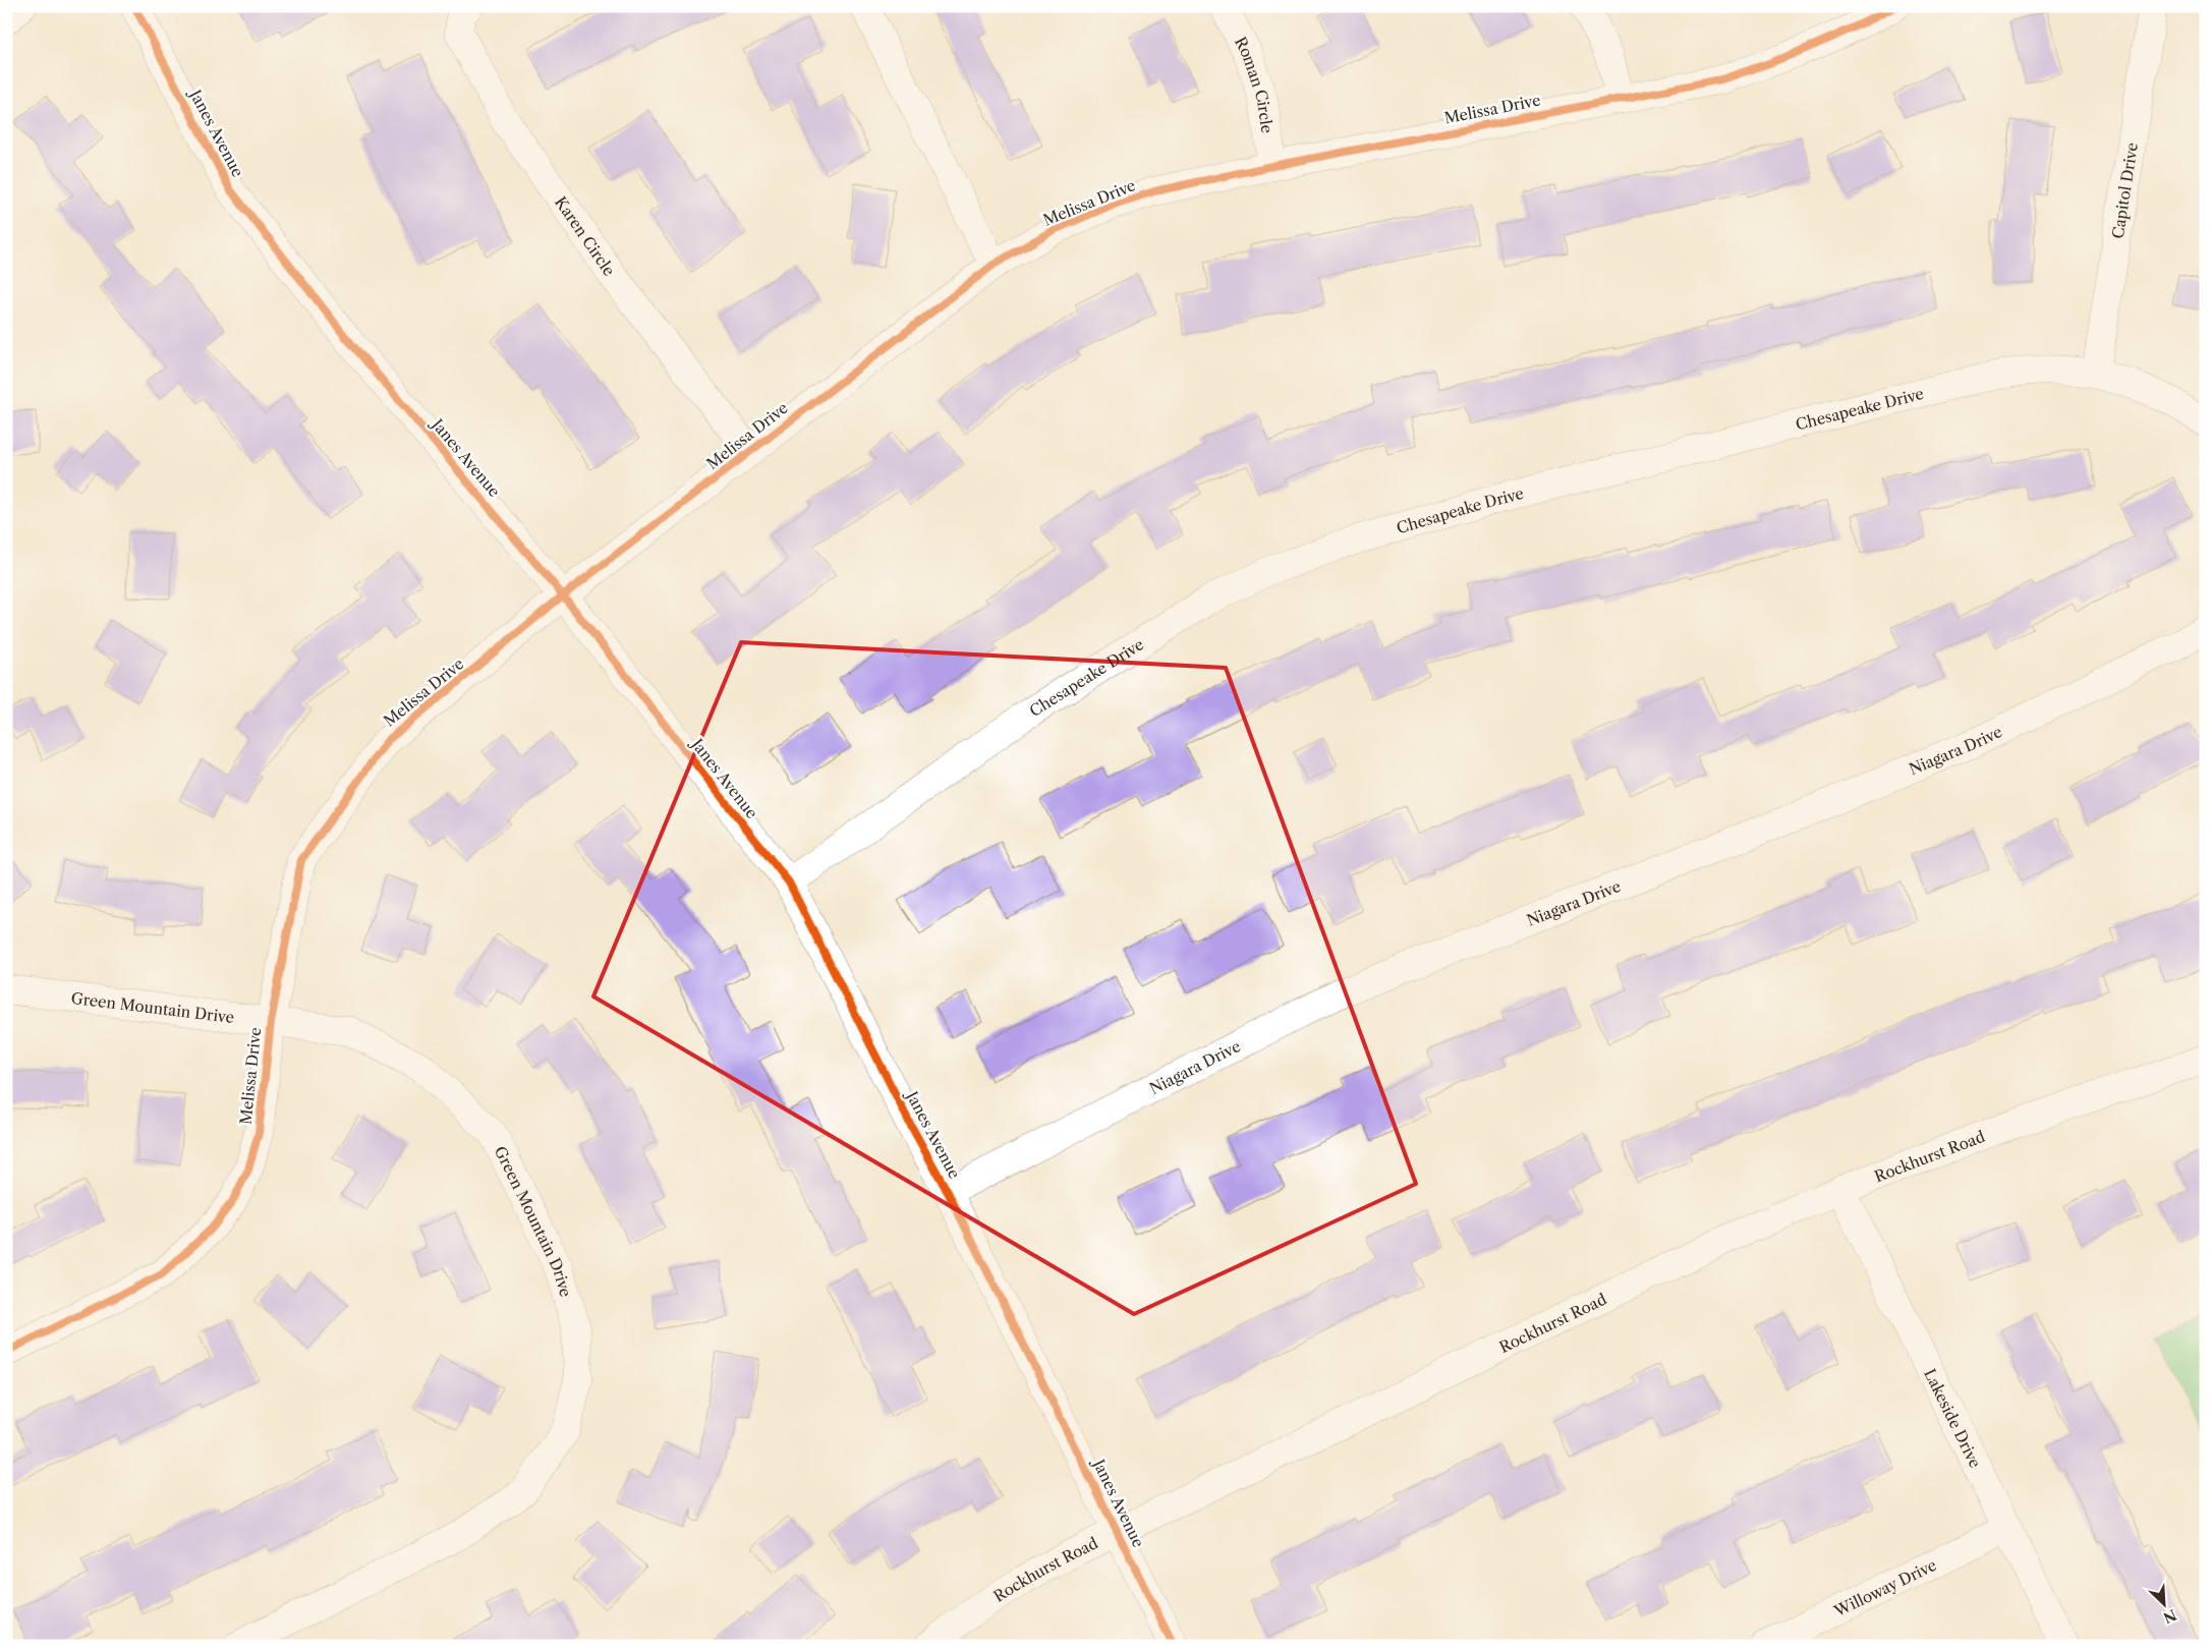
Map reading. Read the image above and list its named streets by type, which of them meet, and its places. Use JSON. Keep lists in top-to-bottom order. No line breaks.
{"streets":{"street":["Roman Circle","Melissa Drive","Janes Avenue","Capitol Drive","Karen Circle","Chesapeake Drive","Niagara Drive","Green Mountain Drive","Rockhurst Road","Lakeside Drive","Willoway Drive"]},"crossings":[["Roman Circle","Melissa Drive"],["Melissa Drive","Janes Avenue"],["Melissa Drive","Karen Circle"],["Melissa Drive","Green Mountain Drive"],["Janes Avenue","Chesapeake Drive"],["Janes Avenue","Niagara Drive"],["Janes Avenue","Rockhurst Road"],["Capitol Drive","Chesapeake Drive"],["Rockhurst Road","Lakeside Drive"],["Lakeside Drive","Willoway Drive"]],"north":"bottom right"}
